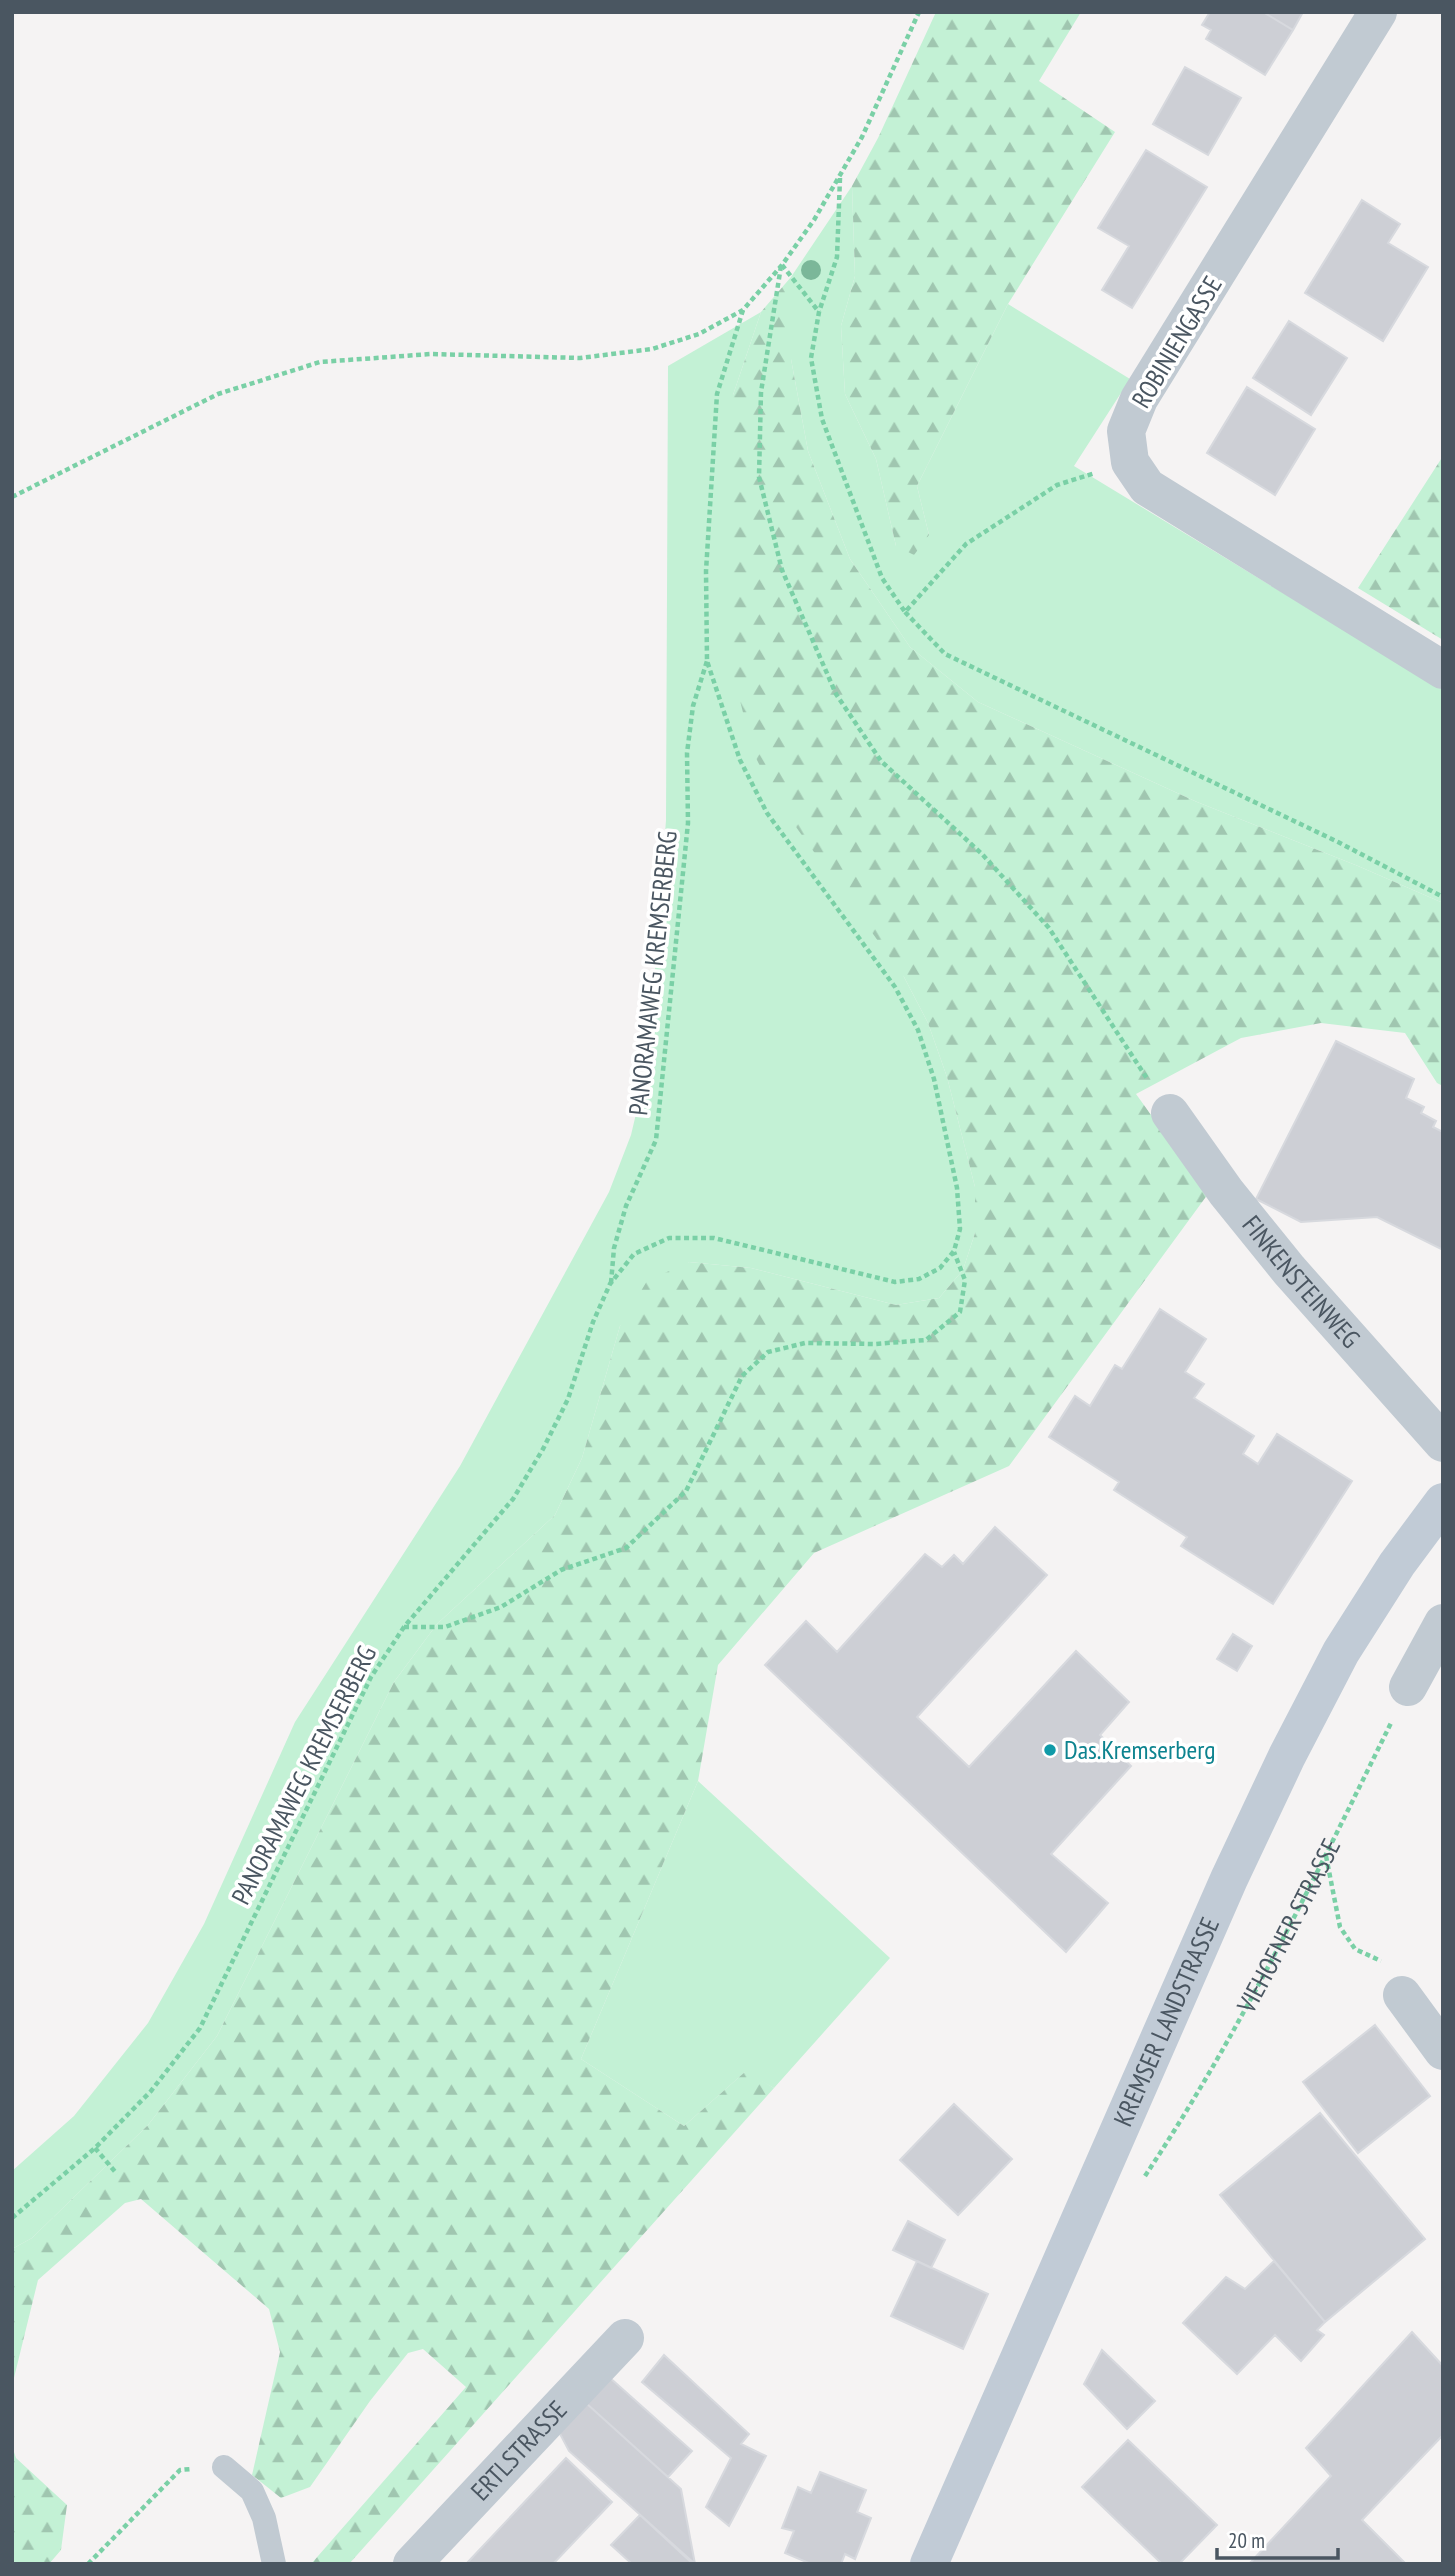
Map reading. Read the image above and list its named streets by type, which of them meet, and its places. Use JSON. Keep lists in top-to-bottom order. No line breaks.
{"streets":{"main road":["KREMSER LANDSTRASSE"],"street":["ROBINIENGASSE","FINKENSTEINWEG","ERTLSTRASSE"],"path":["PANORAMAWEG KREMSERBERG","VIEHOFNER STRASSE"]},"crossings":[["VIEHOFNER STRASSE","KREMSER LANDSTRASSE"]],"places":["Das.Kremserberg"],"scale_bar":"20 m"}
